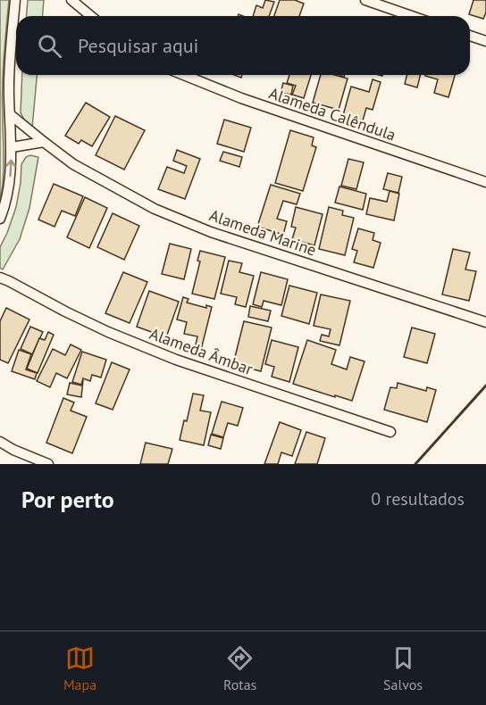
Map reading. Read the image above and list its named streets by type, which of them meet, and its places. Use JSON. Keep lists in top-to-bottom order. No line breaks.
{"streets":{"street":["Alameda Calêndula","Alameda Marine","Alameda Âmbar"]},"page":{"search":"Pesquisar aqui","heading":["Por perto","0 resultados"],"nav":["Mapa","Rotas","Salvos"]}}
